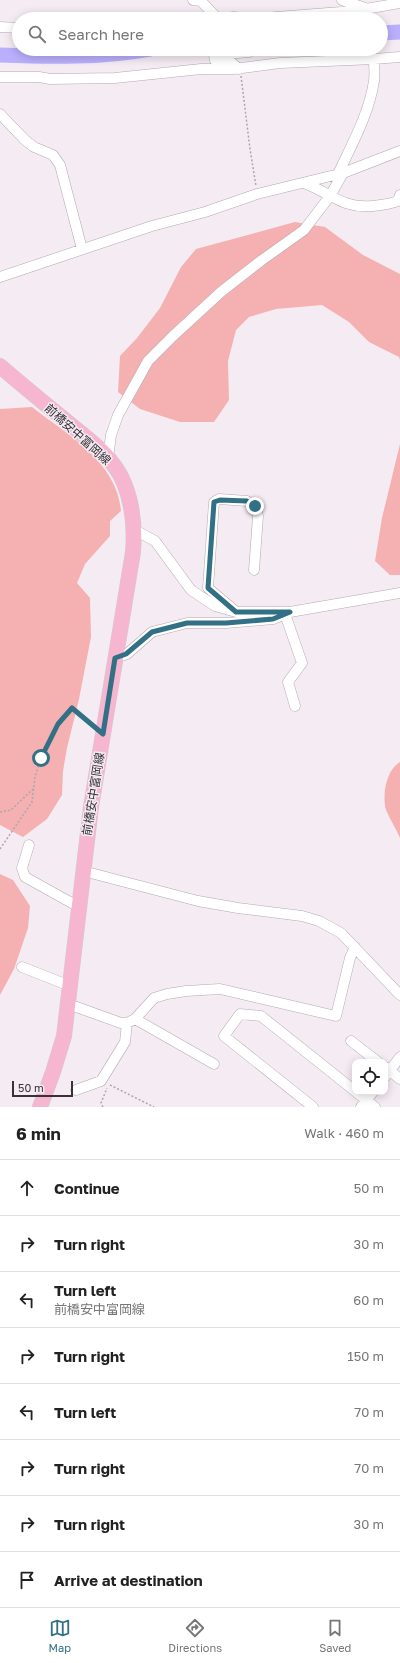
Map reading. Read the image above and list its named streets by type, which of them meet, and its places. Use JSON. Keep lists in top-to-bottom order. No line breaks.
{"streets":{"main road":["前橋安中富岡線"]},"scale_bar":"50 m","page":{"search":"Search here","scale":"50 m","heading":["6 min","Walk · 460 m"],"list":[["Continue","50 m"],["Turn right","30 m"],["Turn left","前橋安中富岡線","60 m"],["Turn right","150 m"],["Turn left","70 m"],["Turn right","70 m"],["Turn right","30 m"],"Arrive at destination"],"nav":["Map","Directions","Saved"]}}
